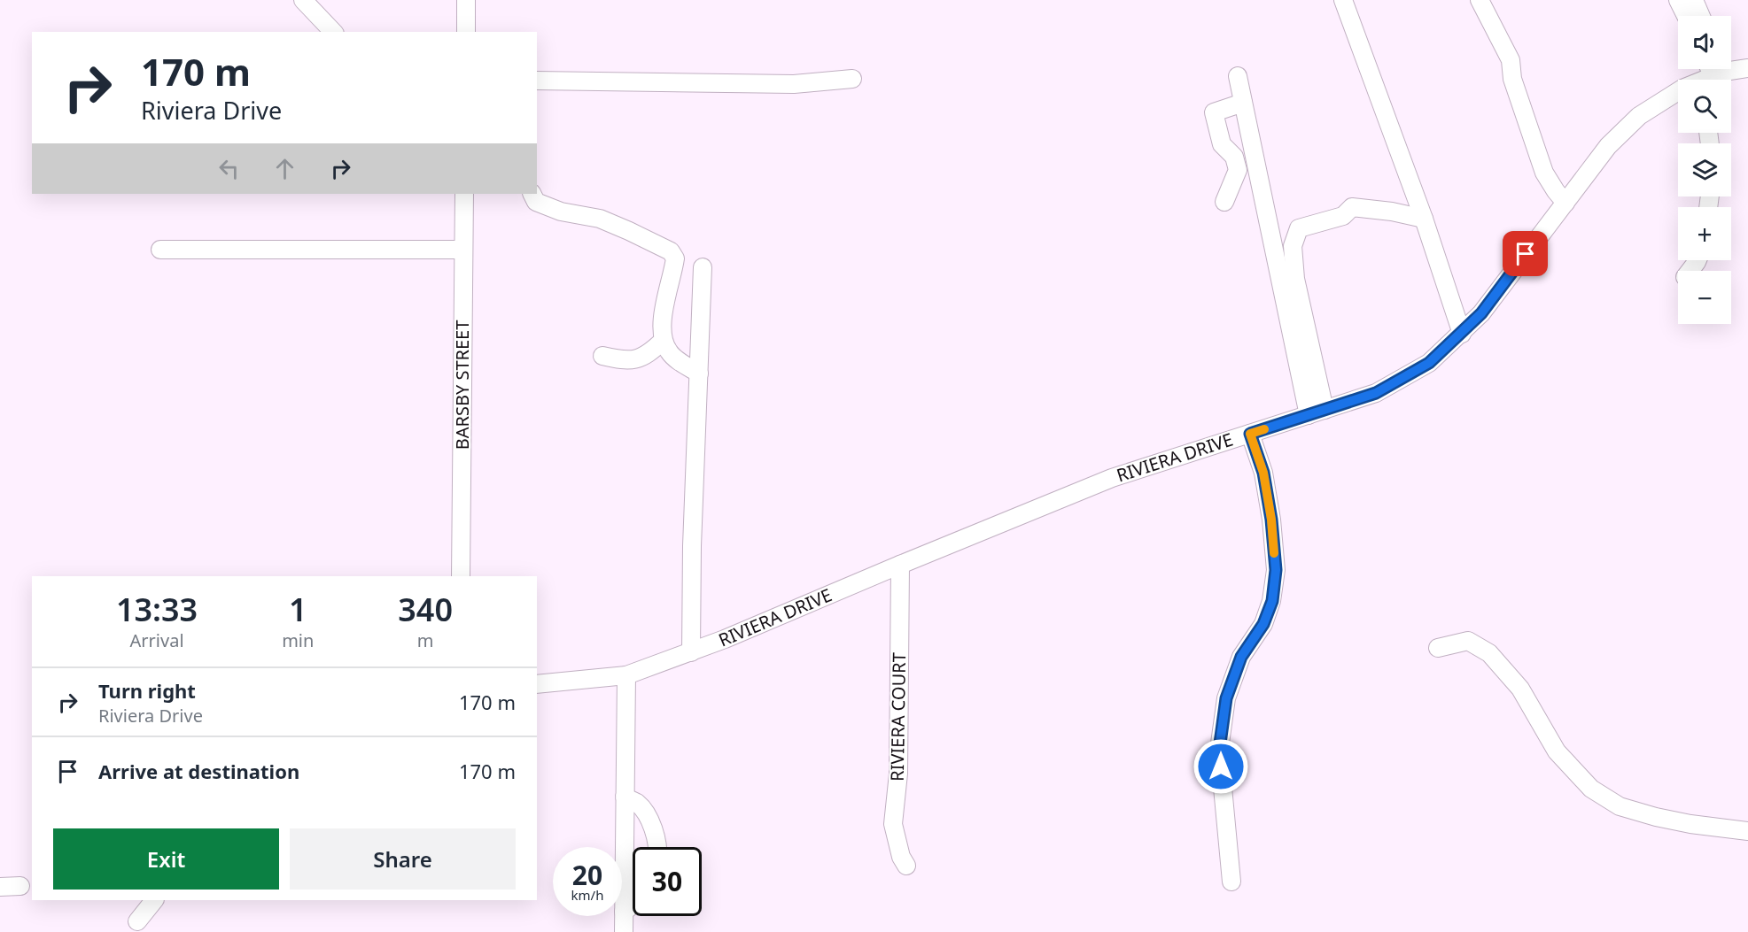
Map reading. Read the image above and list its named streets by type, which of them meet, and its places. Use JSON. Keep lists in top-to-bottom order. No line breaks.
{"streets":{"street":["BARSBY STREET","RIVIERA DRIVE","RIVIERA COURT"]},"crossings":[["RIVIERA DRIVE","RIVIERA COURT"]],"page":{"map_buttons":["+","−"],"turn":["170 m","Riviera Drive"],"eta":["13:33","Arrival","1","min","340","m"],"list":[{"name":"Turn right","note":"Riviera Drive","value":"170 m"},{"name":"Arrive at destination","value":"170 m"}],"buttons":["Exit","Share"],"speed":"20 km/h","limit":"30"}}
